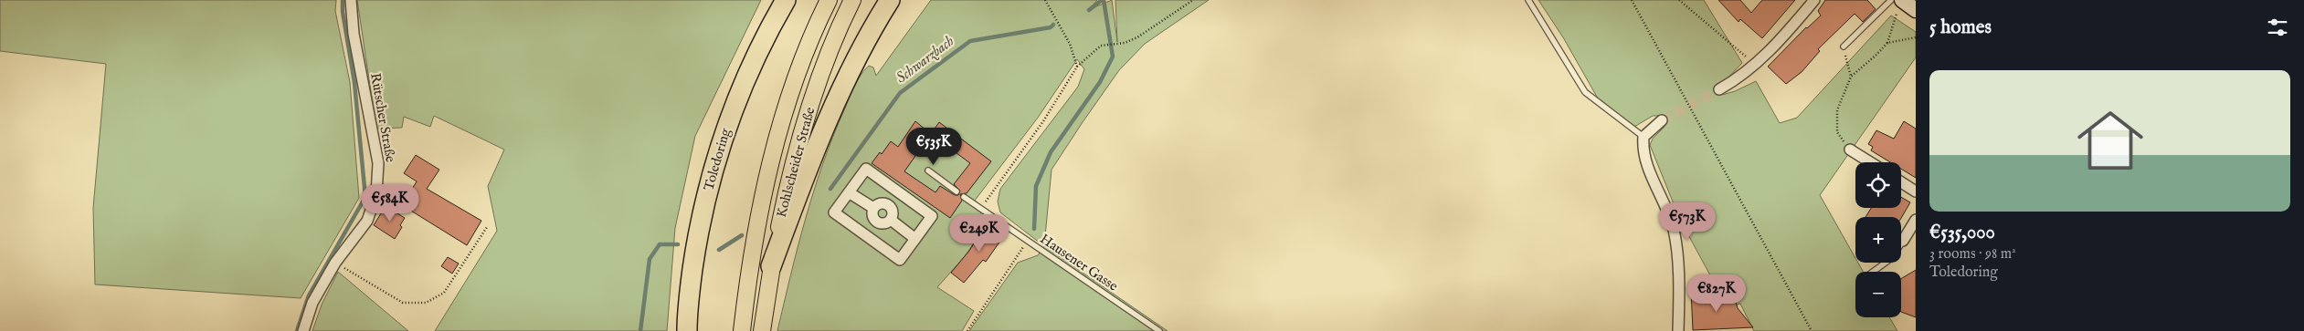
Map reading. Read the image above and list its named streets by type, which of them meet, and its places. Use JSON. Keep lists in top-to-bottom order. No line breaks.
{"streets":{"highway":["Toledoring"],"main road":["Kohlscheider Straße"],"street":["Rütscher Straße"],"lane":["Hausener Gasse"]},"water":["Schwarzbach"],"page":{"heading":"5 homes","list":[{"name":"€535,000","note":"3 rooms · 98 m² · Toledoring"}],"price":["€535K","€584K","€573K","€249K","€827K"],"map_buttons":["+","−"]}}
